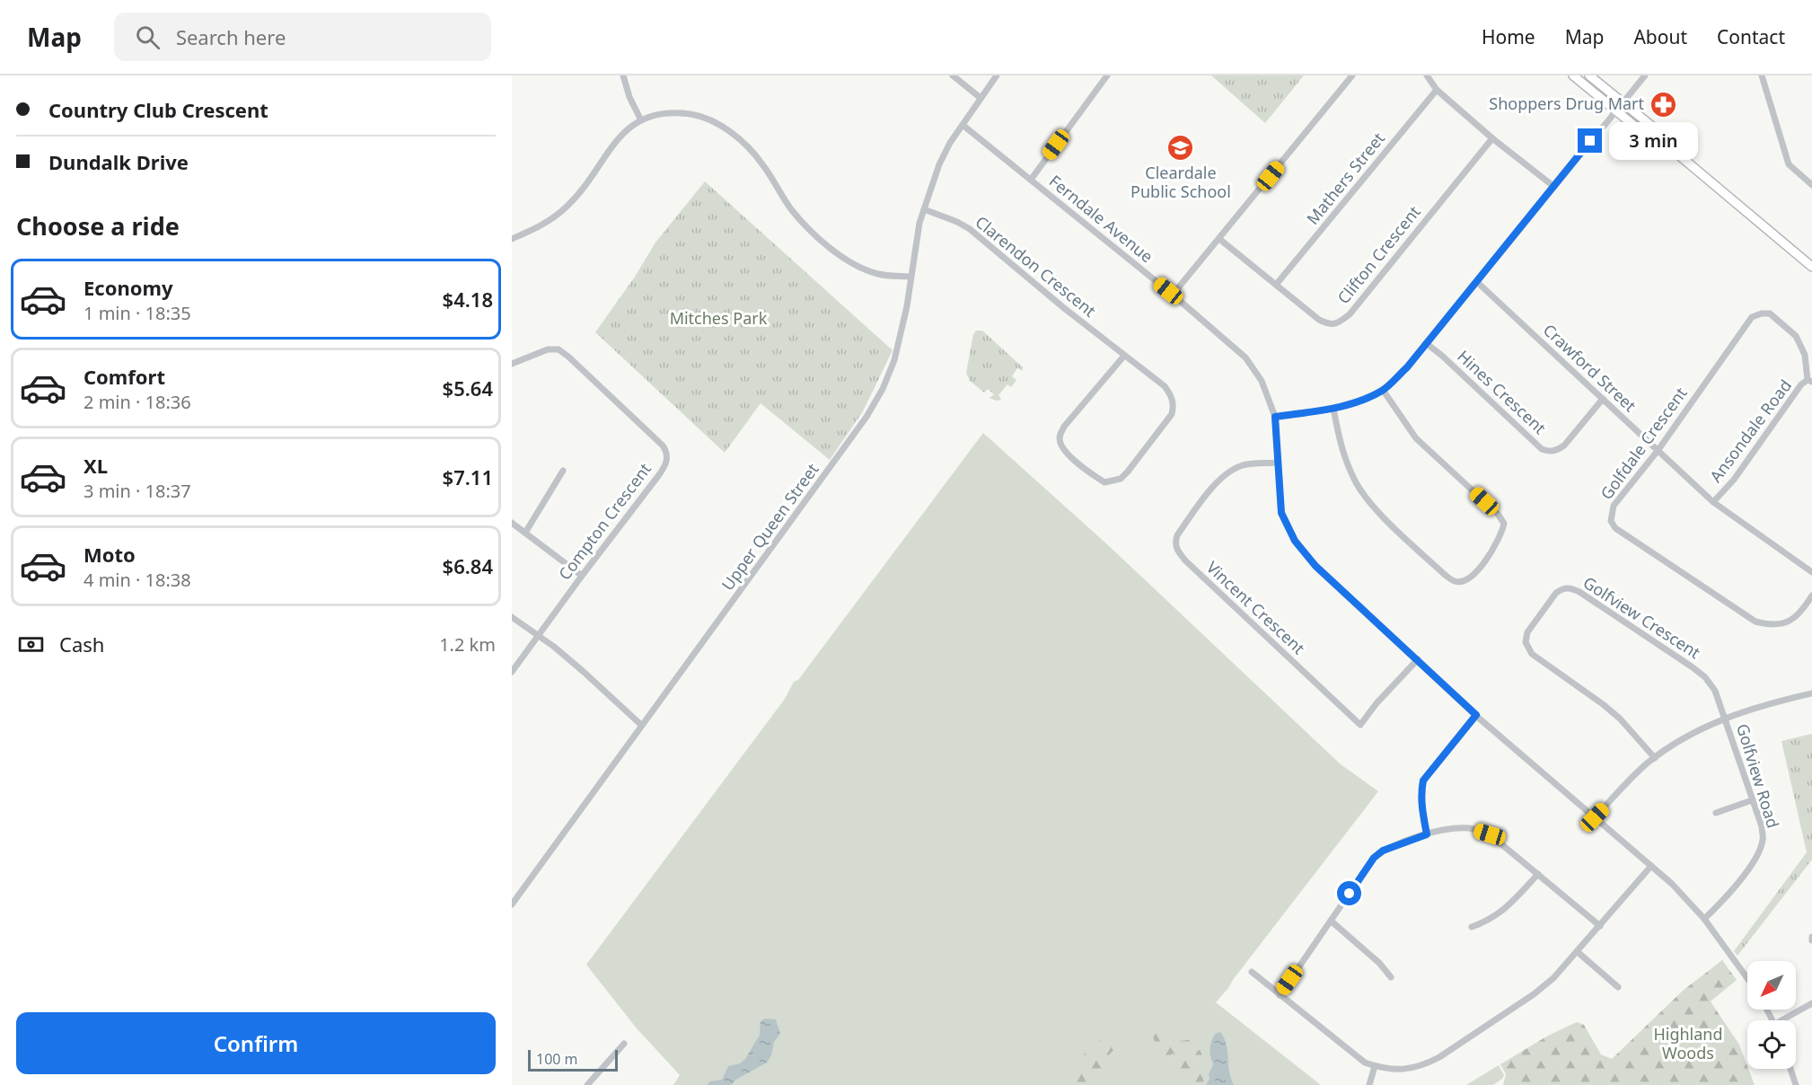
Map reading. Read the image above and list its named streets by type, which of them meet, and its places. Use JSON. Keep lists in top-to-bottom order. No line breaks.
{"streets":{"street":["Mathers Street","Ferndale Avenue","Clifton Crescent","Clarendon Crescent","Crawford Street","Hines Crescent","Ansondale Road","Golfdale Crescent","Compton Crescent","Upper Queen Street","Vincent Crescent","Golfview Crescent","Golfview Road"]},"crossings":[["Mathers Street","Clifton Crescent"],["Ferndale Avenue","Upper Queen Street"],["Ferndale Avenue","Vincent Crescent"],["Ferndale Avenue","Golfview Road"],["Clarendon Crescent","Upper Queen Street"],["Crawford Street","Hines Crescent"],["Crawford Street","Ansondale Road"],["Crawford Street","Golfdale Crescent"],["Ansondale Road","Golfdale Crescent"],["Golfview Crescent","Golfview Road"]],"parks":["Mitches Park","Highland Woods"],"places":{"pharmacy":["Shoppers Drug Mart"],"school or university":["Cleardale Public School"]},"scale_bar":"100 m","north":"bottom left","page":{"header":"Map","search":"Search here","nav":["Home","Map","About","Contact"],"banner":["Country Club Crescent","Dundalk Drive"],"bubble":"3 min","heading":"Choose a ride","list":[{"name":"Economy","note":"1 min · 18:35","value":"$4.18"},{"name":"Comfort","note":"2 min · 18:36","value":"$5.64"},{"name":"XL","note":"3 min · 18:37","value":"$7.11"},{"name":"Moto","note":"4 min · 18:38","value":"$6.84"}],"pay":["Cash","1.2 km"],"buttons":"Confirm","scale":"100 m"}}
